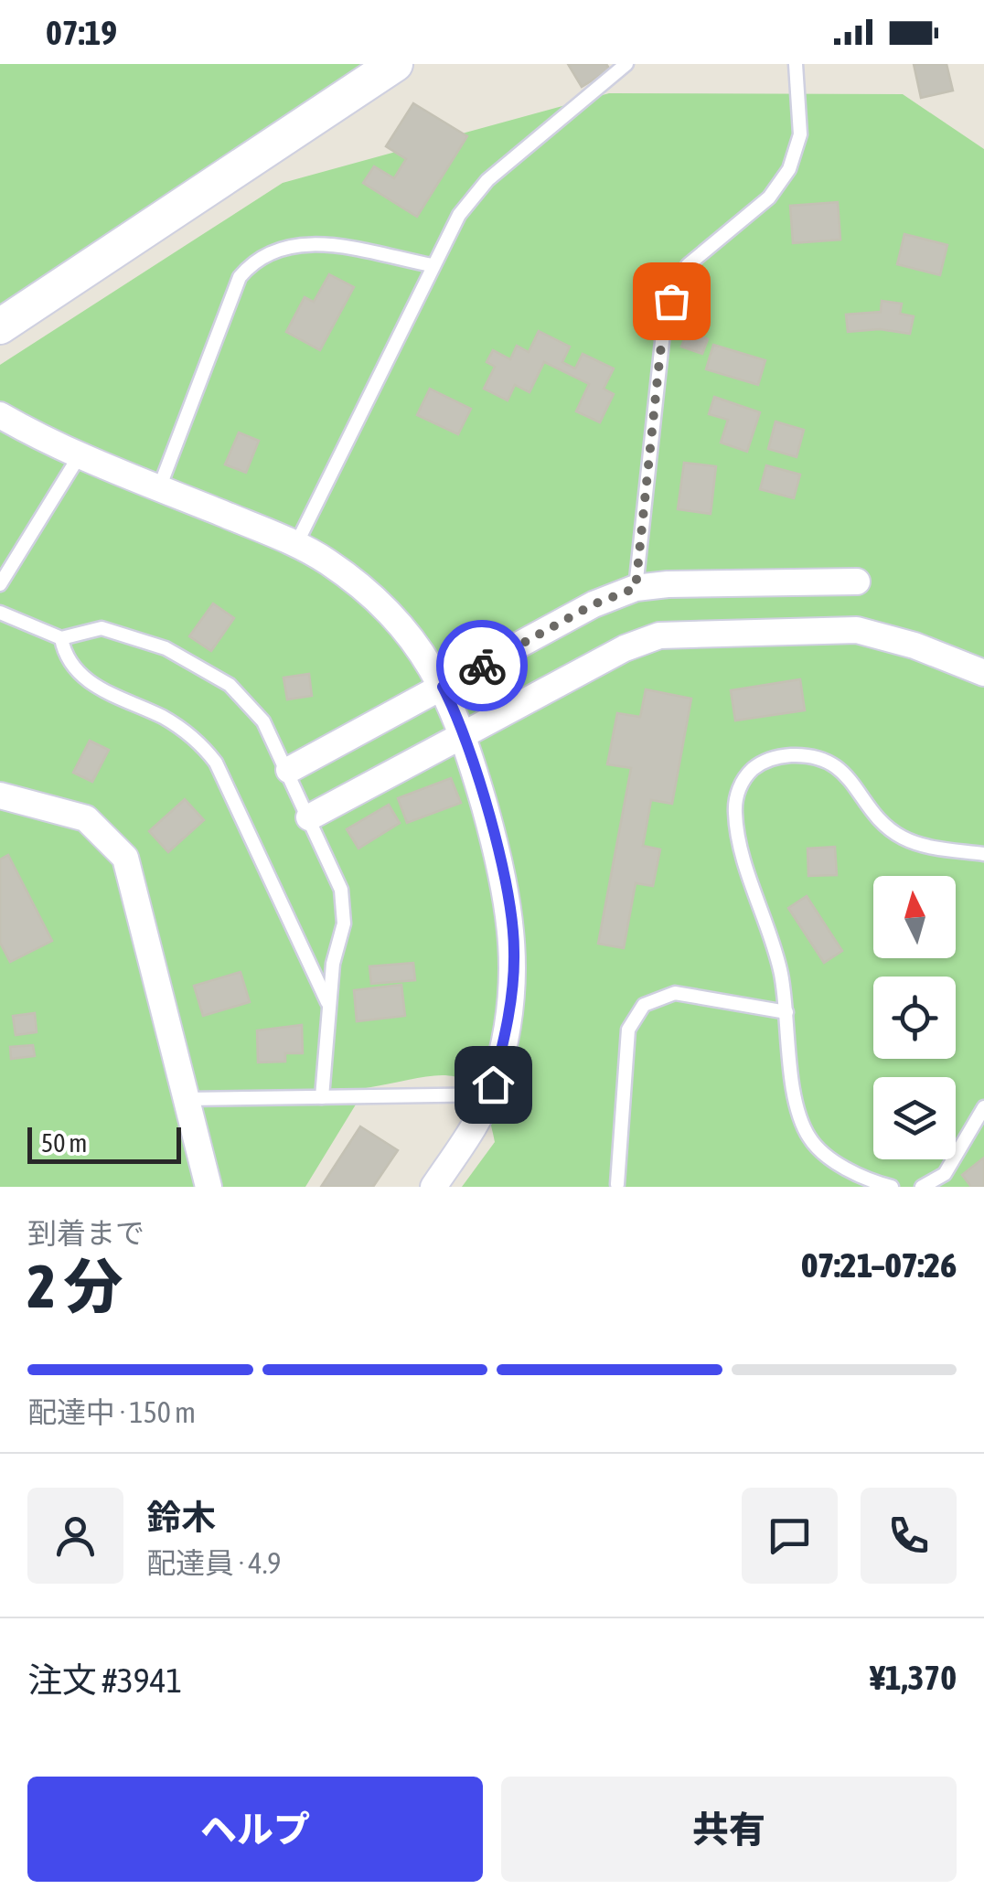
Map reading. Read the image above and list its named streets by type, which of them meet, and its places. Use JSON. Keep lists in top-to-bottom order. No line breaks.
{"scale_bar":"50 m","north":"top","page":{"status":"07:19","scale":"50 m","heading":["2 分","到着まで","07:21–07:26"],"panel":["鈴木","配達員 · 4.9","注文 #3941","¥1,370"],"bar":"配達中 · 150 m","buttons":["ヘルプ","共有"]}}
